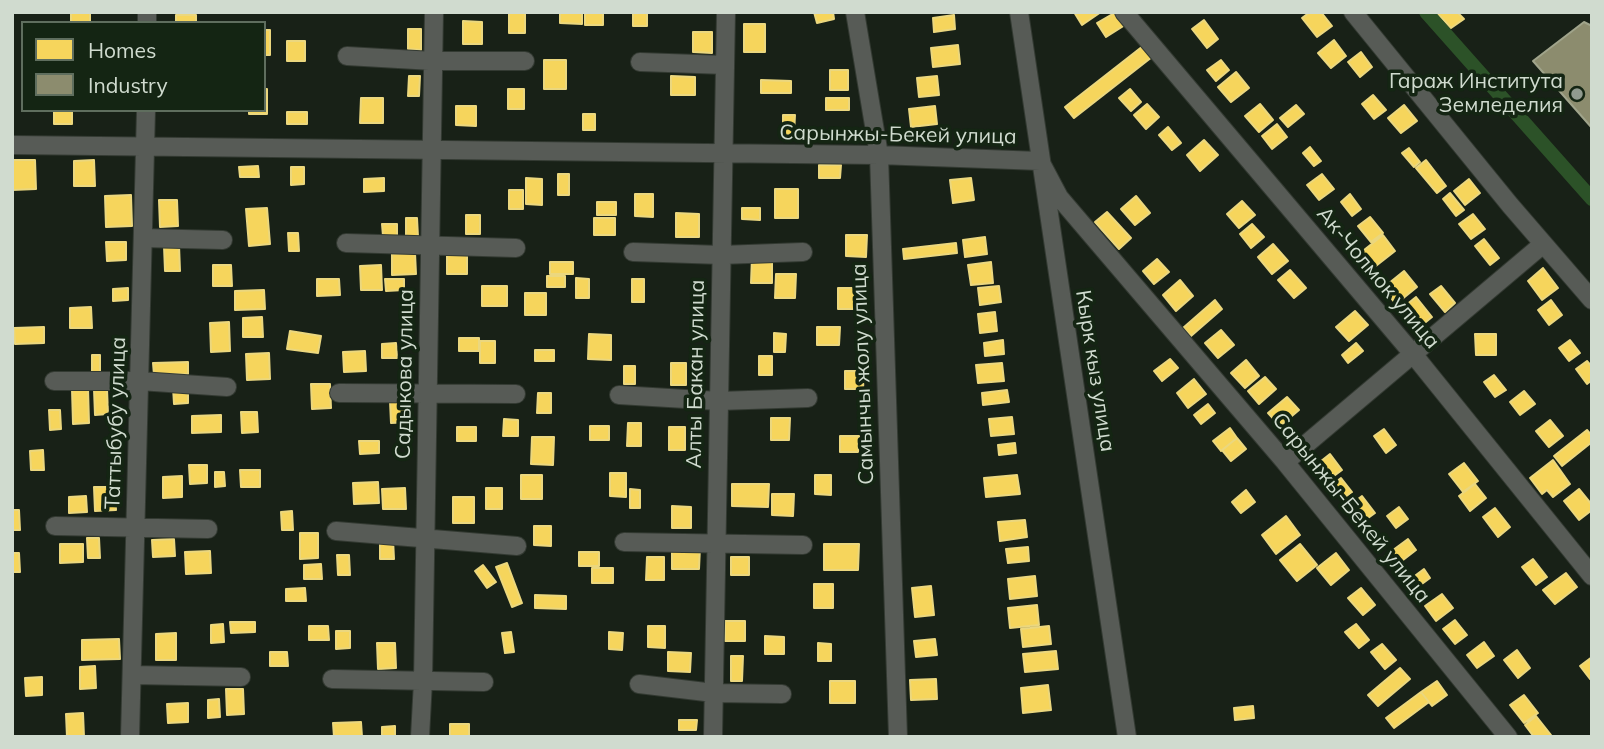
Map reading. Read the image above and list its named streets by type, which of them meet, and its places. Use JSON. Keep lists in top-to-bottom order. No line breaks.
{"streets":{"street":["Сарынжы-Бекей улица","Ак-Чолмок улица","Кырк кыз улица","Садыкова улица","Алты Бакан улица","Самынчы жолу улица","Таттыбубу улица"]},"crossings":[["Сарынжы-Бекей улица","Кырк кыз улица"],["Сарынжы-Бекей улица","Садыкова улица"],["Сарынжы-Бекей улица","Алты Бакан улица"],["Сарынжы-Бекей улица","Самынчы жолу улица"],["Сарынжы-Бекей улица","Таттыбубу улица"]],"places":["Гараж Института Земледелия"],"legend":["Homes","Industry"]}
